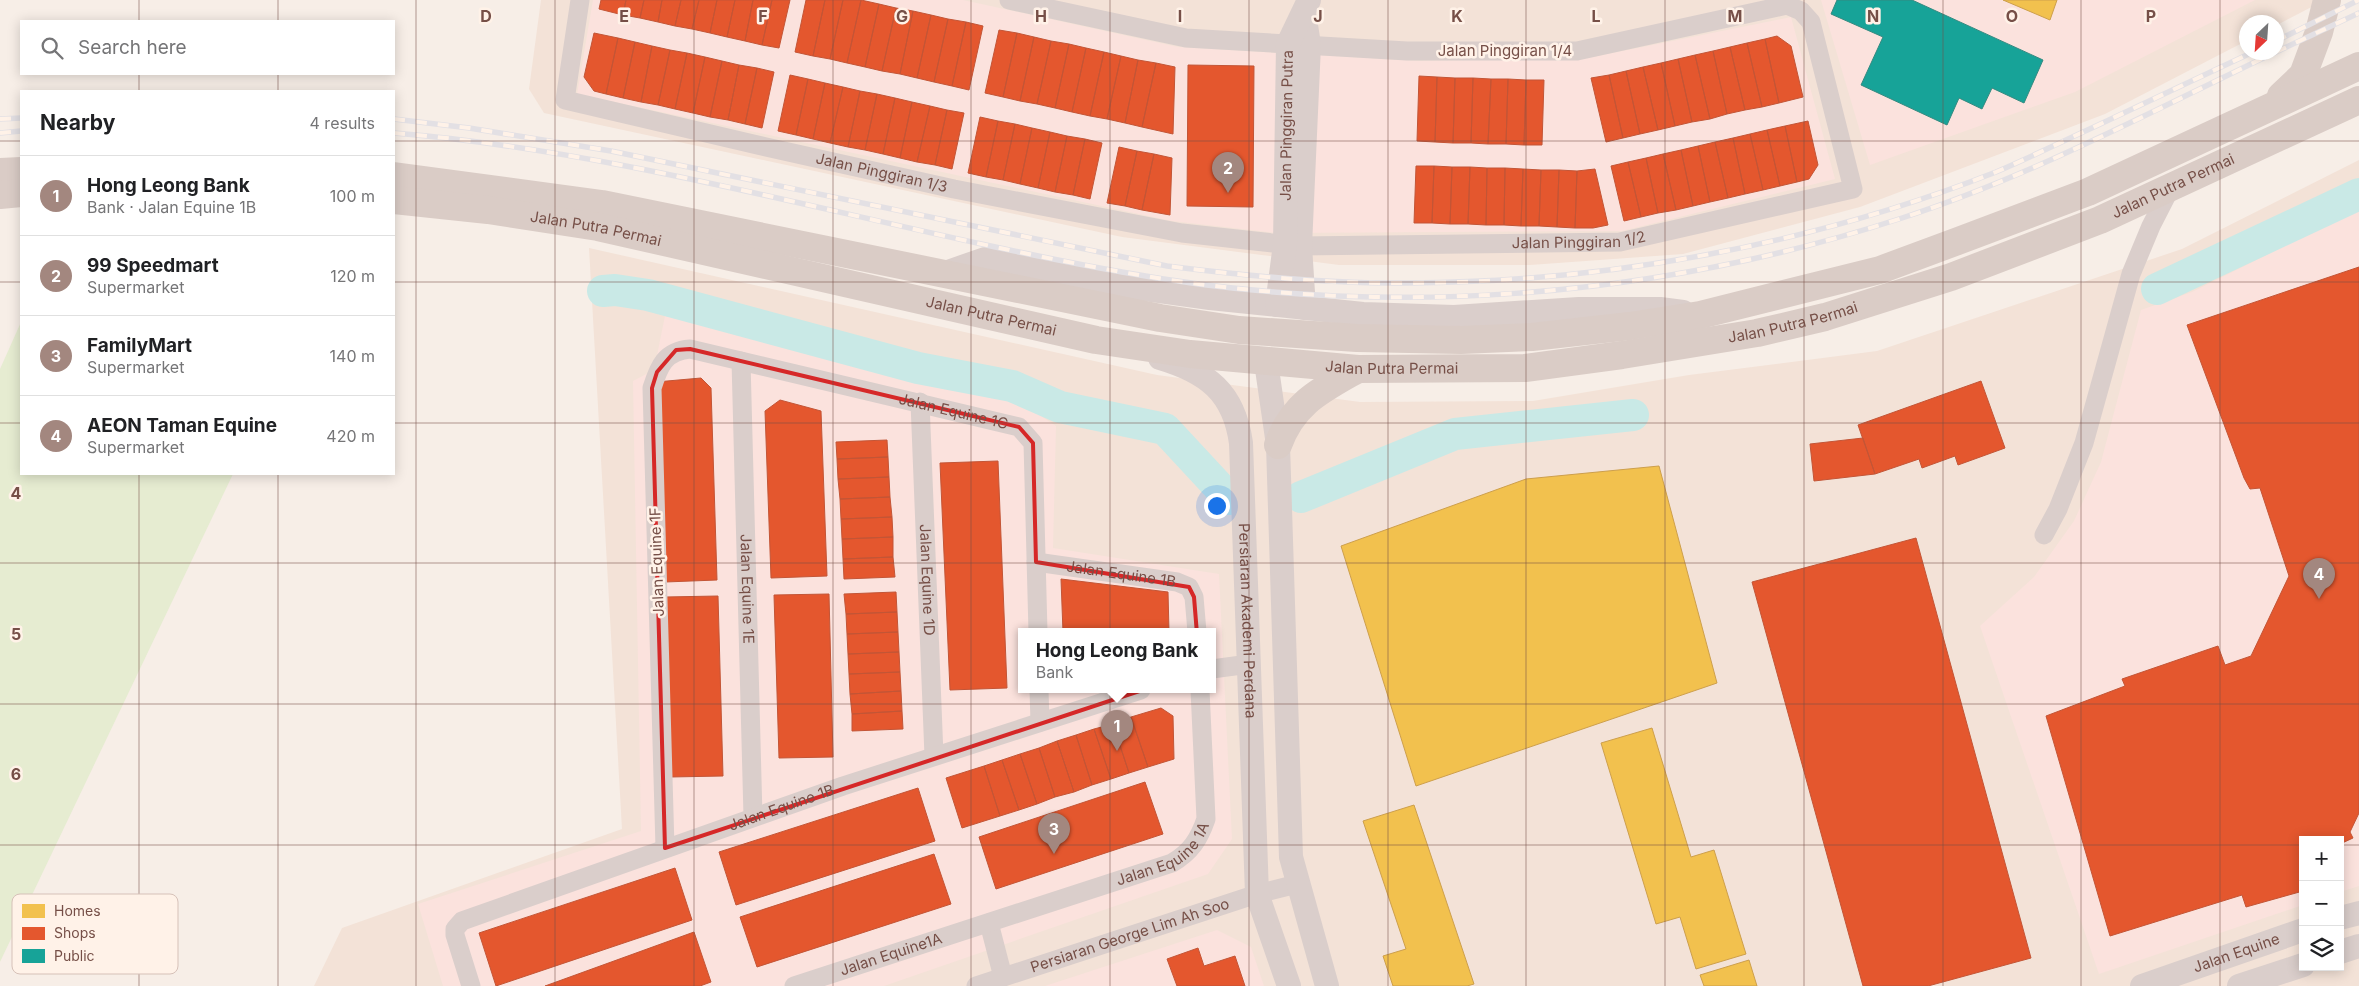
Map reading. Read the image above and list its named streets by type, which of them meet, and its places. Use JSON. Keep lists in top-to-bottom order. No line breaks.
{"streets":{"main road":["Jalan Putra Permai"],"street":["Jalan Pinggiran 1/4","Jalan Pinggiran Putra","Jalan Pinggiran 1/3","Jalan Pinggiran 1/2","Jalan Equine 1C","Jalan Equine 1F","Jalan Equine 1B","Jalan Equine 1D","Jalan Equine 1E","Persiaran Akademi Perdana","Jalan Equine 1A","Persiaran George Lim Ah Soo","Jalan Equine","Jalan Equine1A"]},"crossings":[["Jalan Pinggiran 1/4","Jalan Pinggiran Putra"],["Jalan Pinggiran 1/4","Jalan Pinggiran 1/2"],["Jalan Pinggiran Putra","Jalan Pinggiran 1/3"],["Jalan Pinggiran Putra","Jalan Pinggiran 1/2"],["Jalan Pinggiran 1/3","Jalan Pinggiran 1/2"],["Jalan Putra Permai","Persiaran Akademi Perdana"],["Jalan Equine 1C","Jalan Equine 1F"],["Jalan Equine 1C","Jalan Equine 1B"],["Jalan Equine 1C","Jalan Equine 1D"],["Jalan Equine 1C","Jalan Equine 1E"],["Jalan Equine 1F","Jalan Equine 1B"],["Jalan Equine 1F","Jalan Equine 1E"],["Jalan Equine 1B","Jalan Equine 1D"],["Jalan Equine 1B","Jalan Equine 1E"],["Persiaran Akademi Perdana","Persiaran George Lim Ah Soo"],["Jalan Equine 1A","Jalan Equine1A"]],"legend":["Homes","Shops","Public"],"north":"bottom left","page":{"search":"Search here","heading":["Nearby","4 results"],"pins":["2","4","1","3"],"list":[{"mark":"1","name":"Hong Leong Bank","note":"Bank · Jalan Equine 1B","value":"100 m"},{"mark":"2","name":"99 Speedmart","note":"Supermarket","value":"120 m"},{"mark":"3","name":"FamilyMart","note":"Supermarket","value":"140 m"},{"mark":"4","name":"AEON Taman Equine","note":"Supermarket","value":"420 m"}],"popup":["Hong Leong Bank","Bank"],"map_buttons":["+","−"]},"grid":{"columns":["D","E","F","G","H","I","J","K","L","M","N","O","P"],"rows":["4","5","6"]}}
